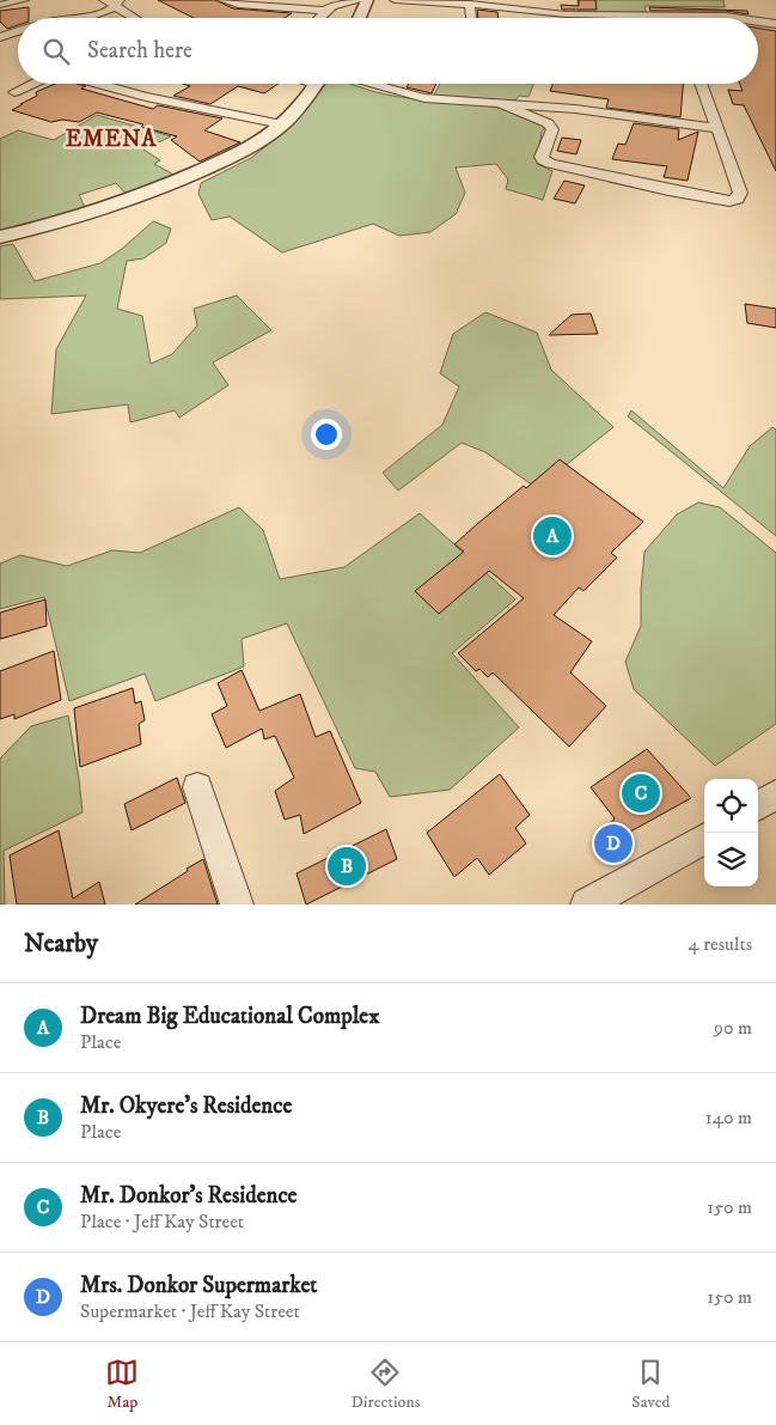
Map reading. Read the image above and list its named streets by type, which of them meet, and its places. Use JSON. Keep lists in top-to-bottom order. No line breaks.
{"districts":["EMENA"],"page":{"search":"Search here","pins":["A","C","D","B"],"heading":["Nearby","4 results"],"list":[{"mark":"A","name":"Dream Big Educational Complex","note":"Place","value":"90 m"},{"mark":"B","name":"Mr. Okyere's Residence","note":"Place","value":"140 m"},{"mark":"C","name":"Mr. Donkor's Residence","note":"Place · Jeff Kay Street","value":"150 m"},{"mark":"D","name":"Mrs. Donkor Supermarket","note":"Supermarket · Jeff Kay Street","value":"150 m"}],"nav":["Map","Directions","Saved"]}}
